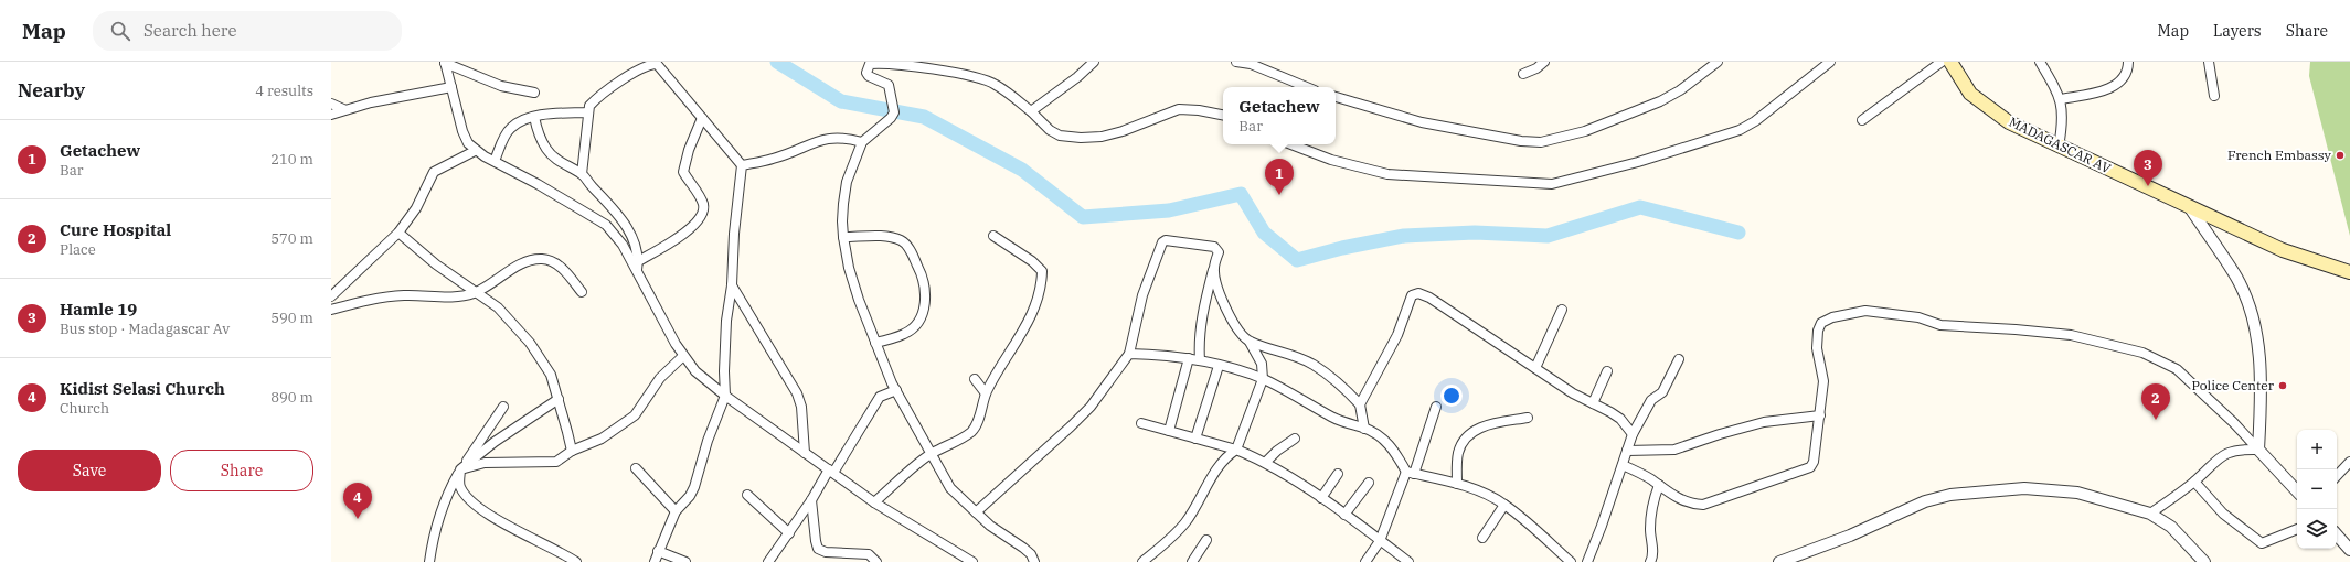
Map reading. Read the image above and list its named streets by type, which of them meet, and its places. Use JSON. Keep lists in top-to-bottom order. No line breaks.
{"streets":{"main road":["MADAGASCAR AV"]},"places":["French Embassy","Police Center"],"page":{"header":"Map","search":"Search here","nav":["Map","Layers","Share"],"heading":["Nearby","4 results"],"popup":["Getachew","Bar"],"list":[{"mark":"1","name":"Getachew","note":"Bar","value":"210 m"},{"mark":"2","name":"Cure Hospital","note":"Place","value":"570 m"},{"mark":"3","name":"Hamle 19","note":"Bus stop · Madagascar Av","value":"590 m"},{"mark":"4","name":"Kidist Selasi Church","note":"Church","value":"890 m"}],"pins":["3","1","2","4"],"map_buttons":["+","−"],"buttons":["Save","Share"]}}
